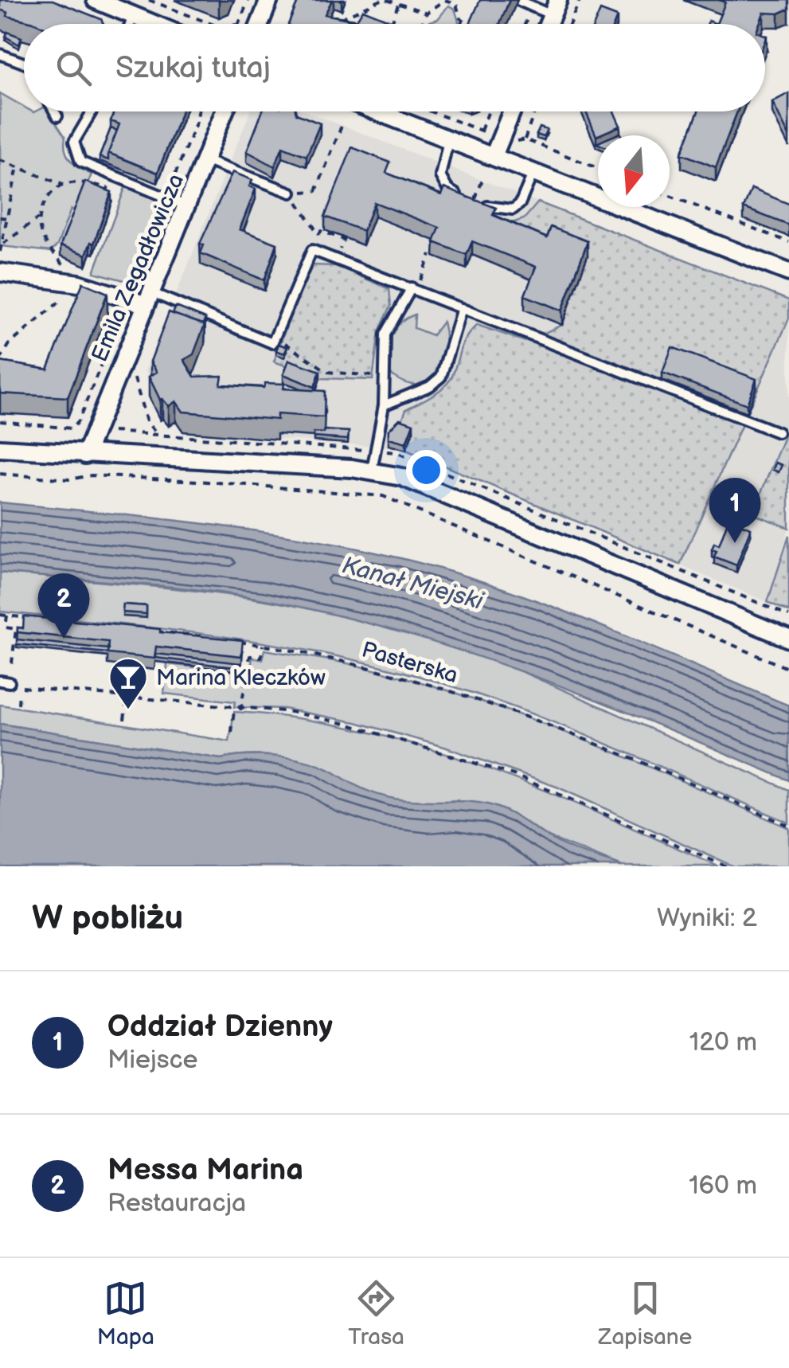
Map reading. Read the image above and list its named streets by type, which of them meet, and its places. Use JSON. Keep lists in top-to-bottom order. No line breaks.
{"streets":{"street":["Emila Zegadłowicza"],"path":["Pasterska"]},"water":["Kanał Miejski"],"places":{"bar":["Marina Kleczków"]},"north":"bottom","page":{"search":"Szukaj tutaj","pins":["1","2"],"heading":["W pobliżu","Wyniki: 2"],"list":[{"mark":"1","name":"Oddział Dzienny","note":"Miejsce","value":"120 m"},{"mark":"2","name":"Messa Marina","note":"Restauracja","value":"160 m"}],"nav":["Mapa","Trasa","Zapisane"]}}
